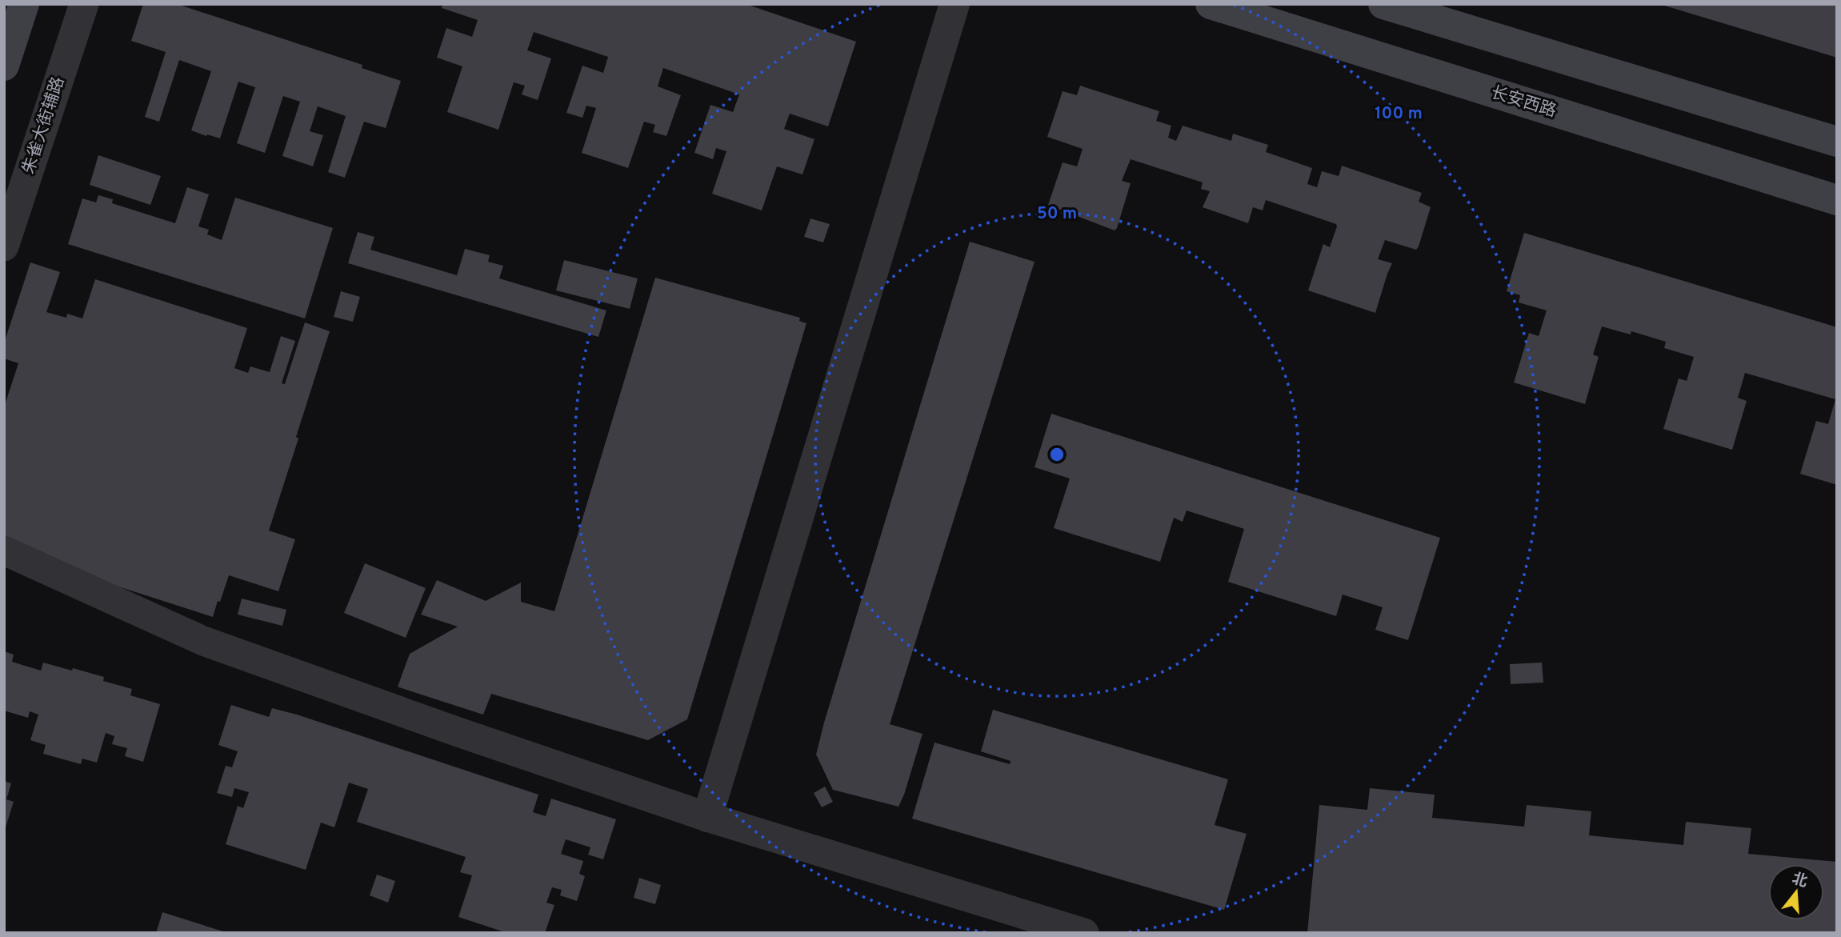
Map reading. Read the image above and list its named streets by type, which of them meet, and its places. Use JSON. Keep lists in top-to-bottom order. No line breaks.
{"streets":{"main road":["长安西路"],"street":["朱雀大街辅路"]},"north":"top","rings":["100 m","50 m"]}
